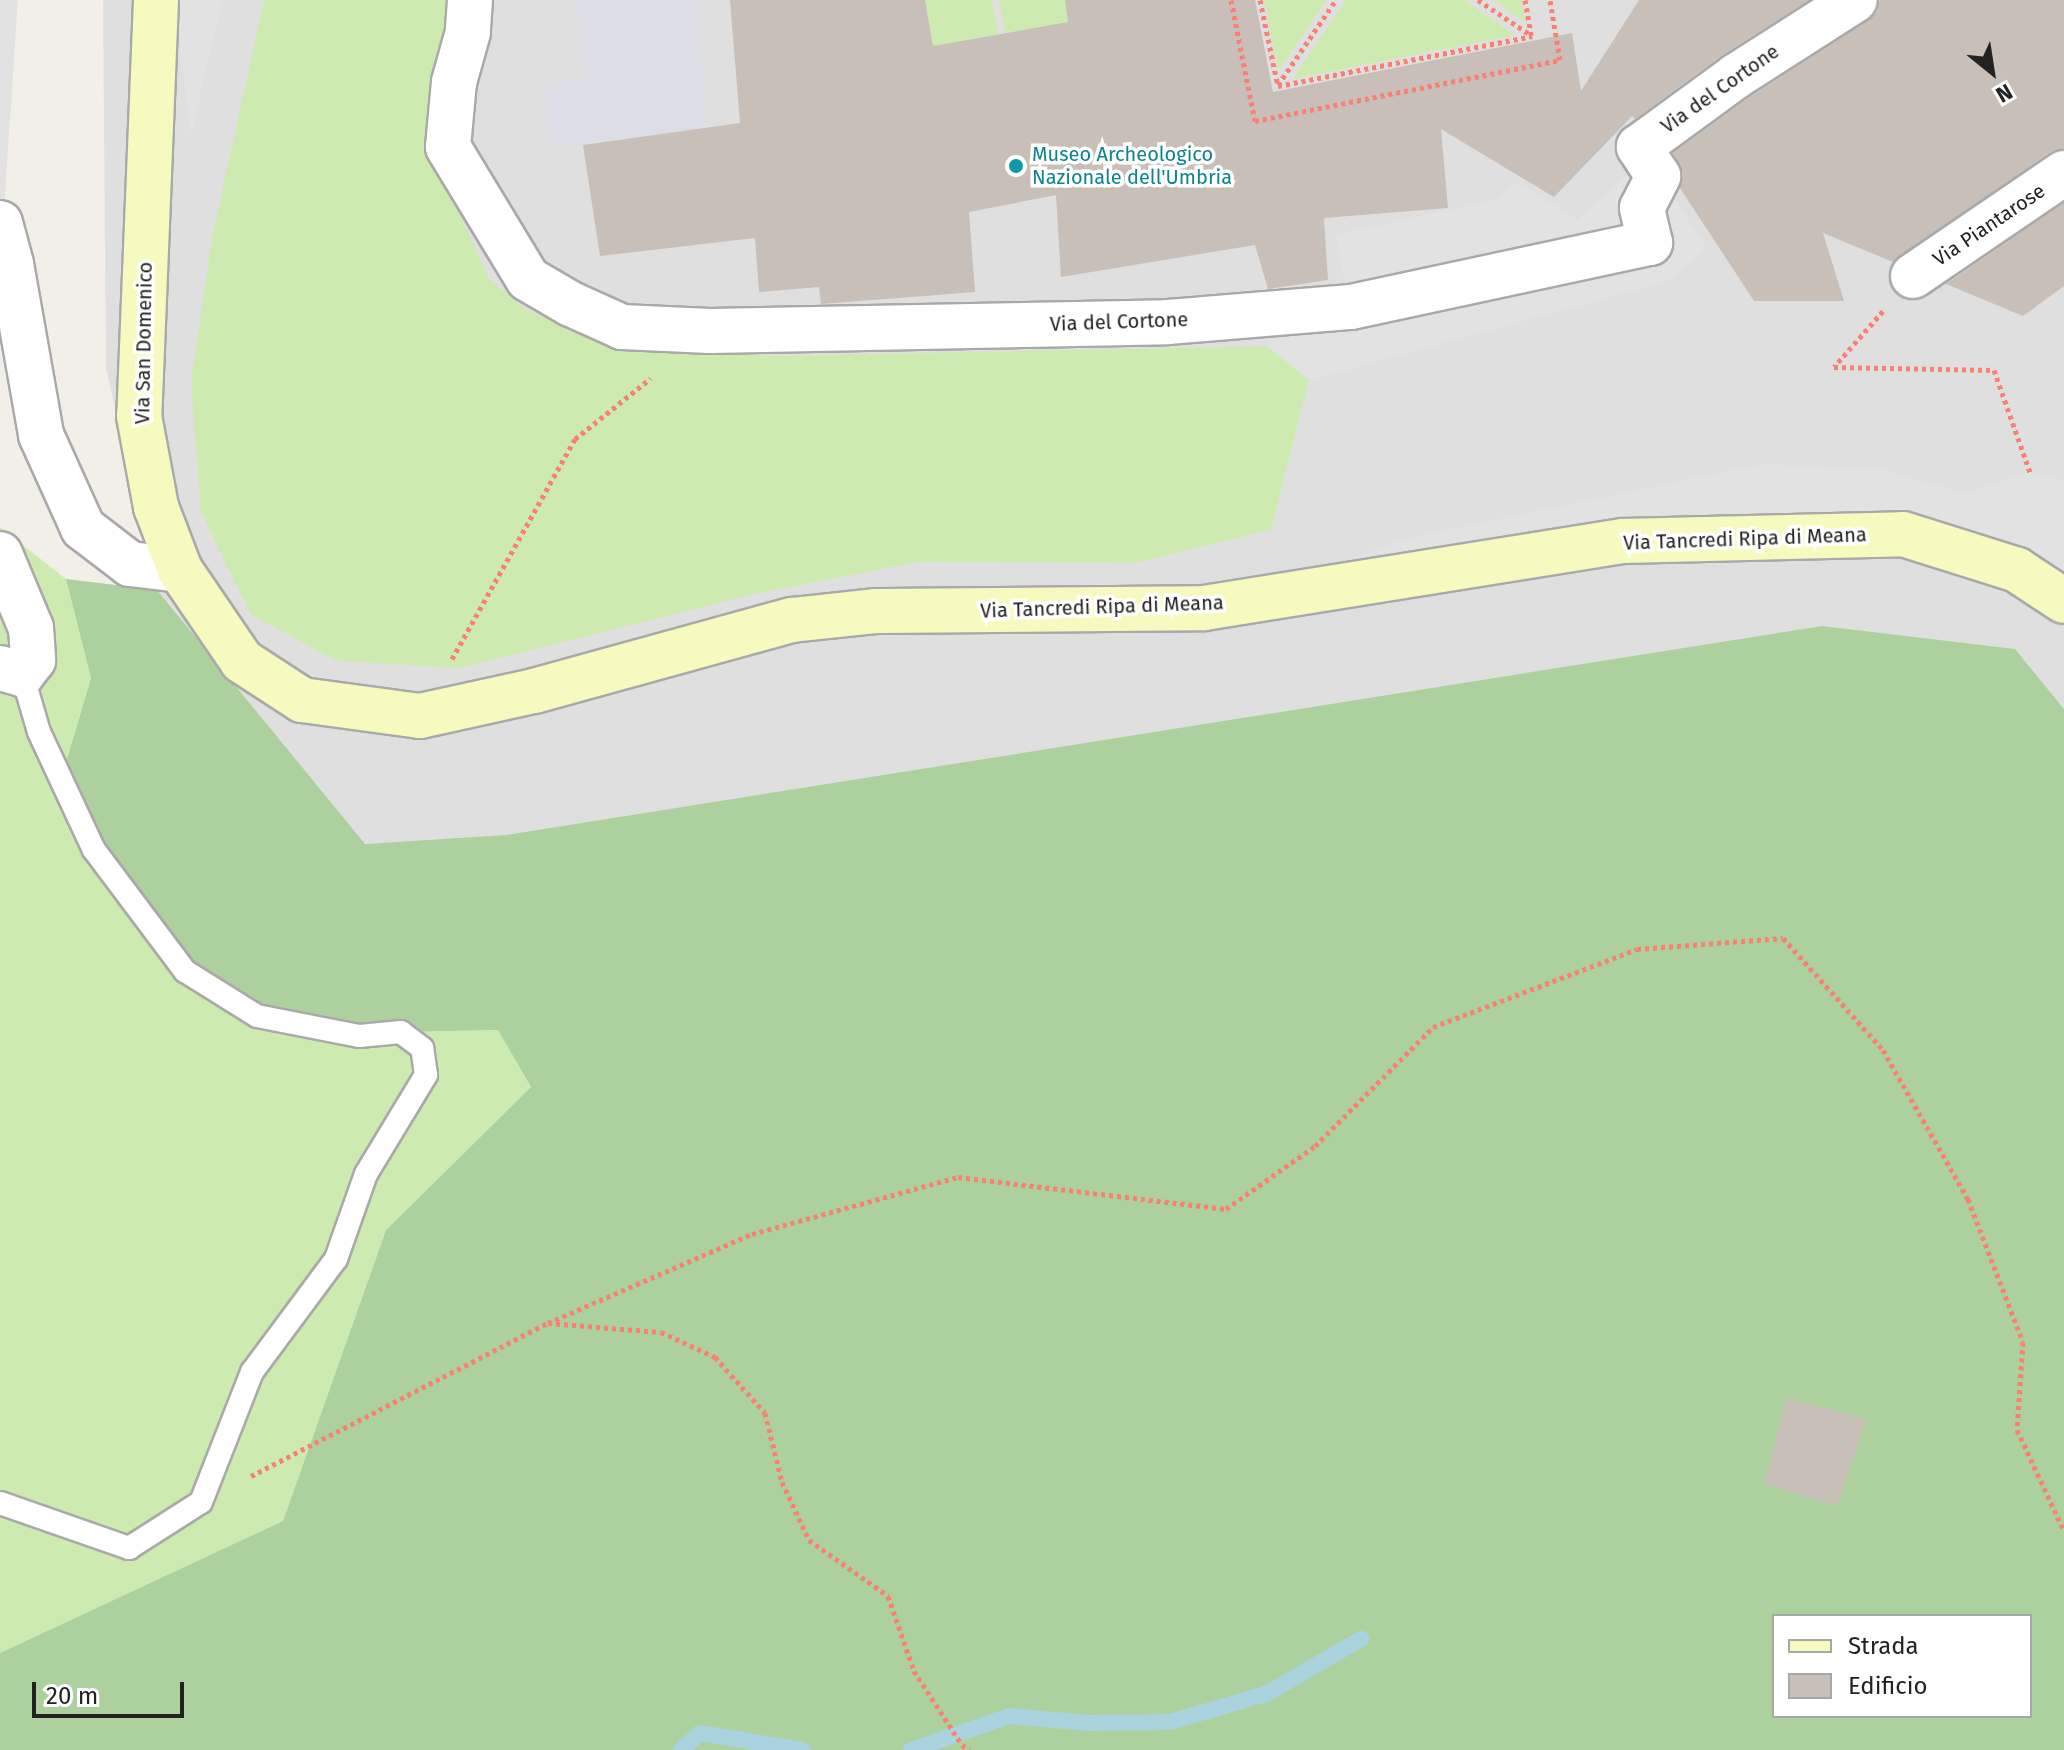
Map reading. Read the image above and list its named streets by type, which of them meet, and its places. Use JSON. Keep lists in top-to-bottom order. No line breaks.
{"streets":{"main road":["Via San Domenico","Via Tancredi Ripa di Meana"],"street":["Via del Cortone","Via Piantarose"]},"crossings":[["Via San Domenico","Via Tancredi Ripa di Meana"]],"places":["Museo Archeologico Nazionale dell'Umbria"],"legend":["Strada","Edificio"],"scale_bar":"20 m","north":"bottom right"}
